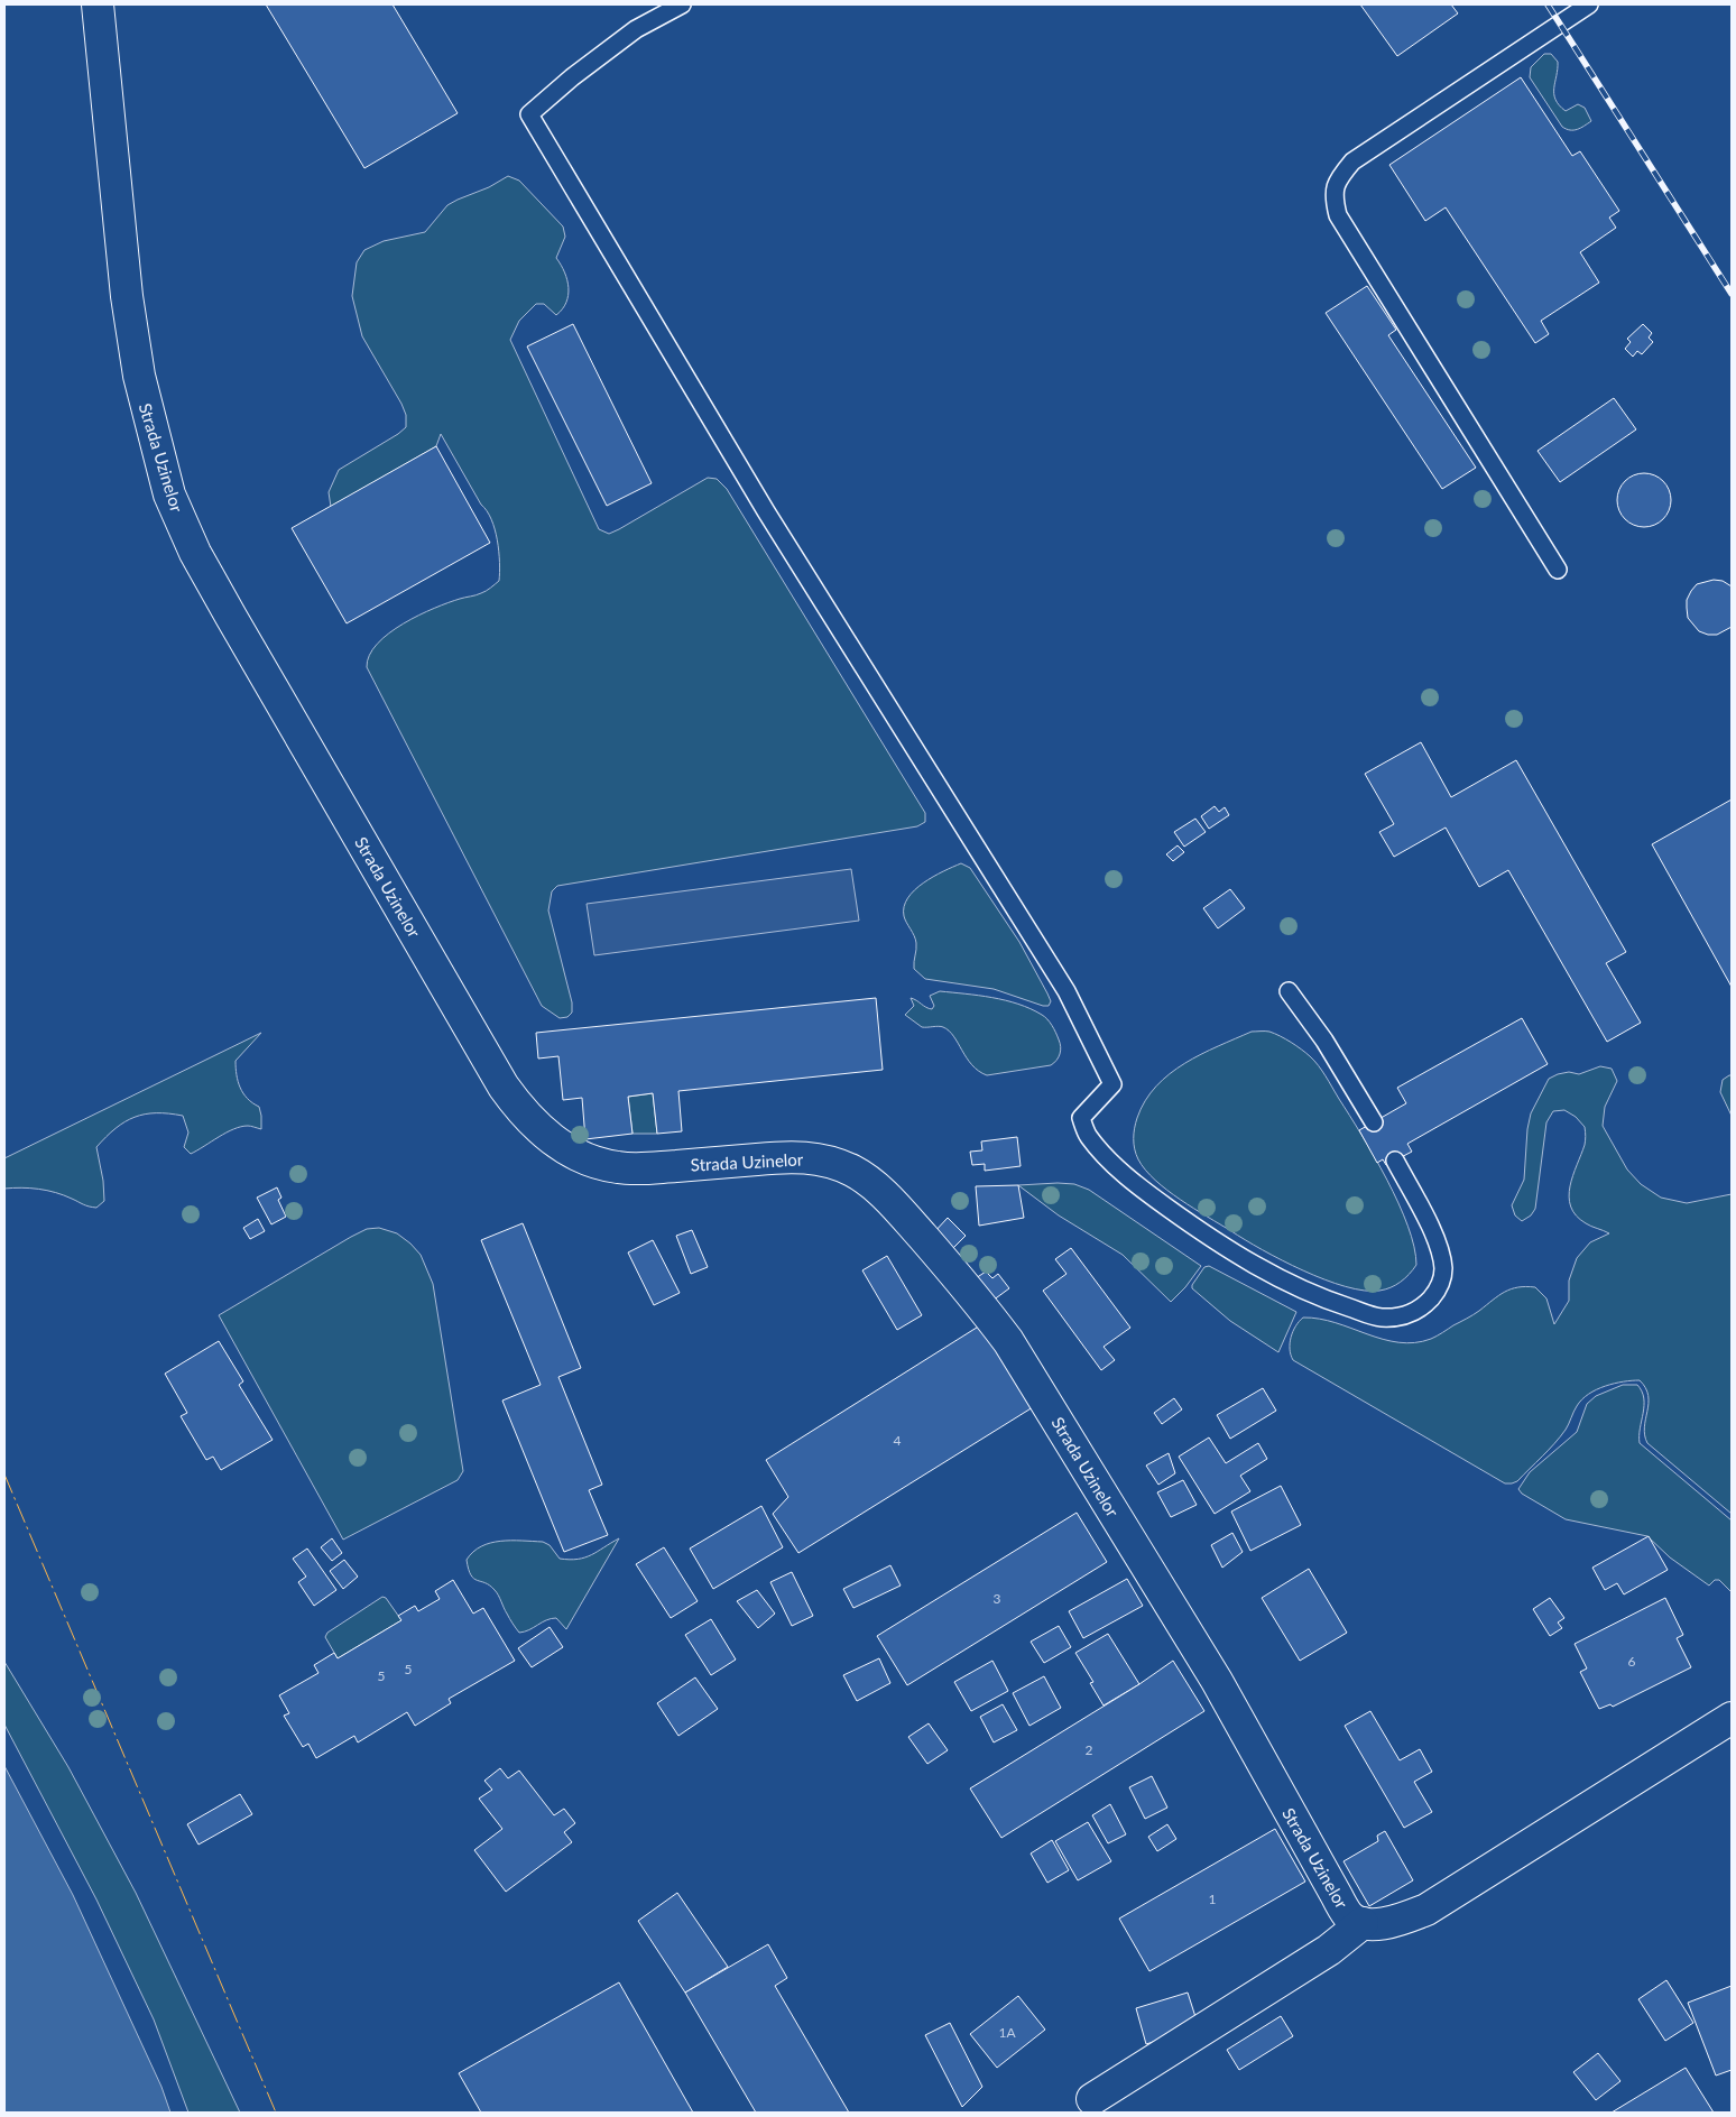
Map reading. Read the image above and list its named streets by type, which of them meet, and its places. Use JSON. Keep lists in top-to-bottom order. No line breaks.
{"streets":{"street":["Strada Uzinelor"]},"house_numbers":["4","3","6","5","5","2","1","1A"]}
